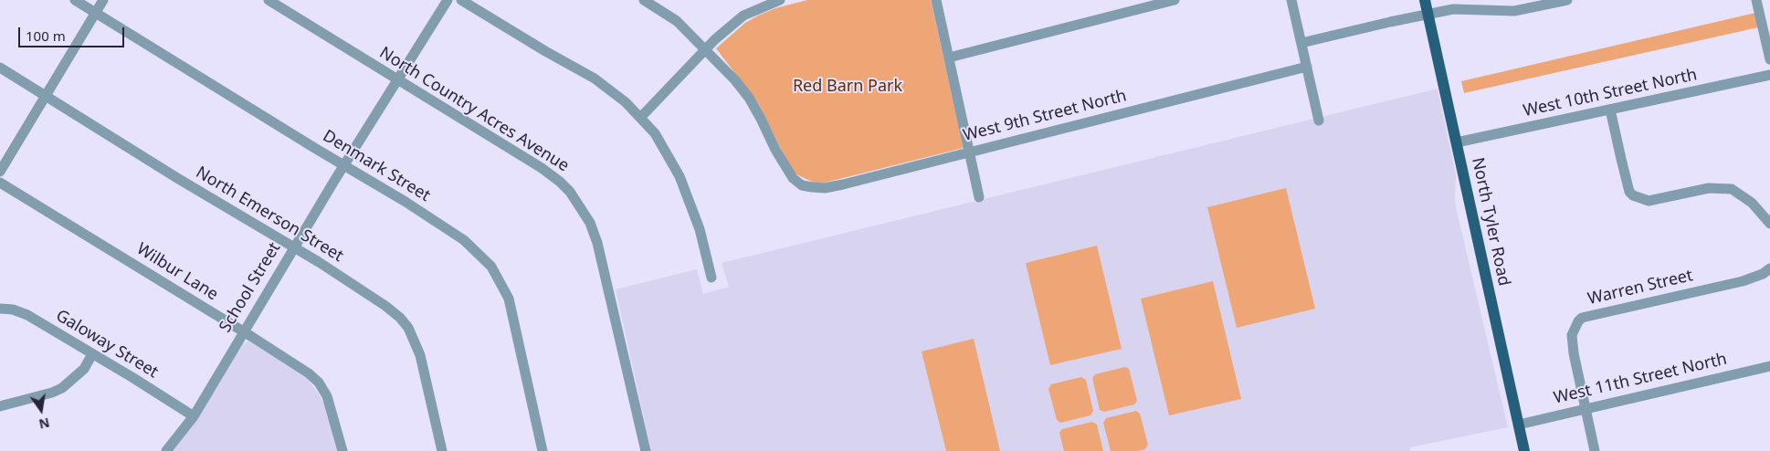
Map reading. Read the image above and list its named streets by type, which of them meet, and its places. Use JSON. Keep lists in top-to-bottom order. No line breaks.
{"streets":{"main road":["North Tyler Road"],"street":["West 10th Street North","North Country Acres Avenue","West 9th Street North","Denmark Street","North Emerson Street","Wilbur Lane","School Street","Warren Street","Galoway Street","West 11th Street North"]},"crossings":[["West 10th Street North","North Tyler Road"],["North Country Acres Avenue","School Street"],["Denmark Street","School Street"],["North Emerson Street","School Street"],["North Tyler Road","West 11th Street North"],["Wilbur Lane","School Street"],["School Street","Galoway Street"],["Warren Street","West 11th Street North"]],"parks":["Red Barn Park"],"scale_bar":"100 m","north":"bottom"}
